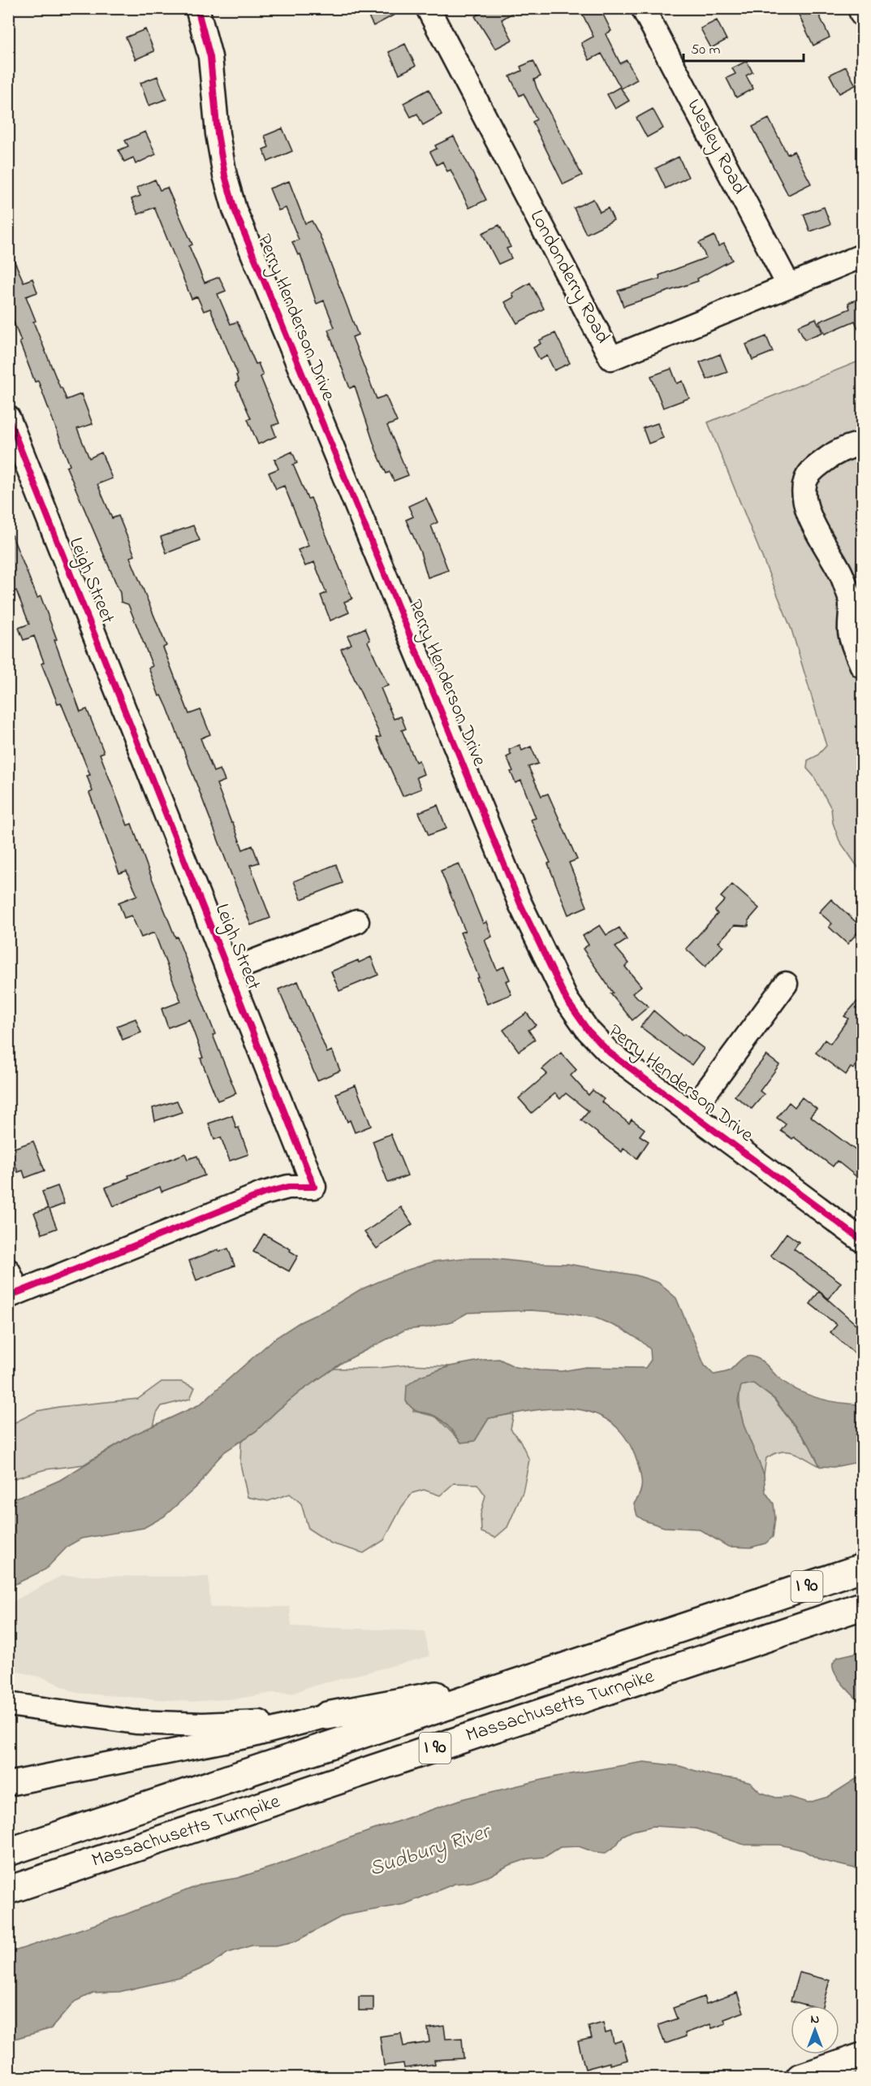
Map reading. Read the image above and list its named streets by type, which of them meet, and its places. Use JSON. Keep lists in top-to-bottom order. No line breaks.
{"streets":{"main road":["I 90","Massachusetts Turnpike"],"street":["Wesley Road","Londonderry Road","Perry Henderson Drive","Leigh Street"]},"crossings":[["Wesley Road","Londonderry Road"]],"water":["Sudbury River"],"scale_bar":"50 m","north":"top"}
